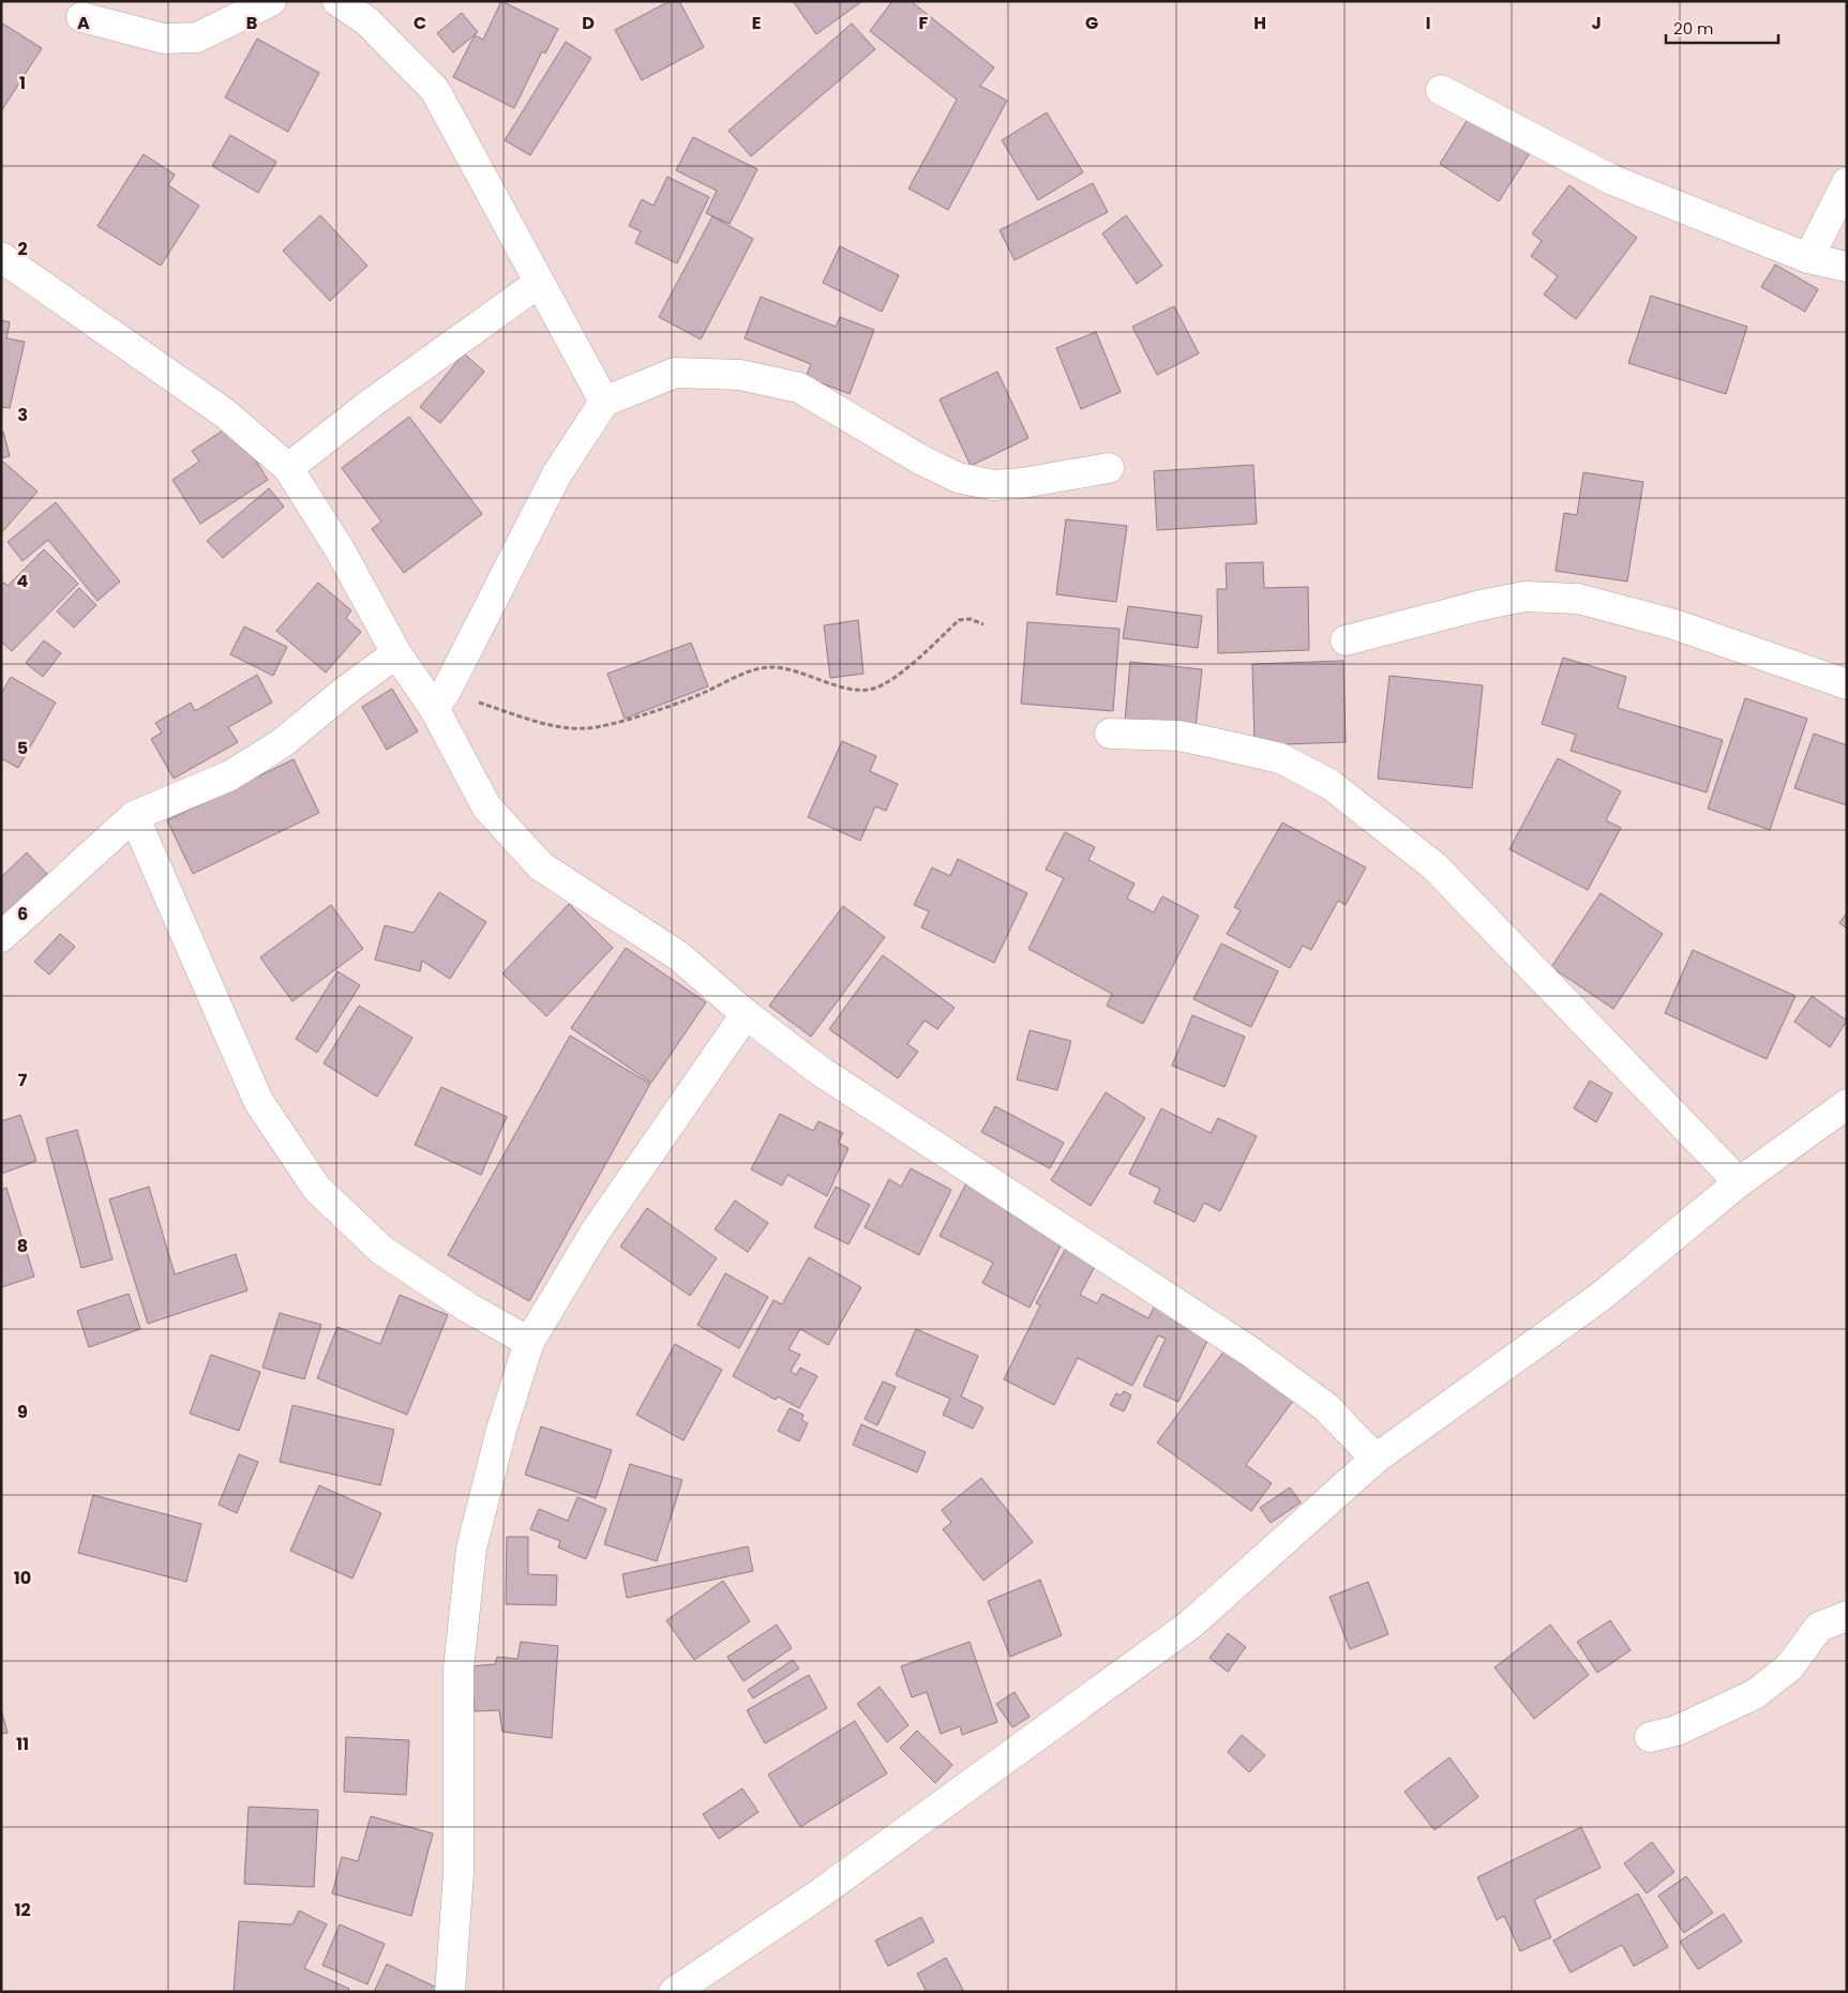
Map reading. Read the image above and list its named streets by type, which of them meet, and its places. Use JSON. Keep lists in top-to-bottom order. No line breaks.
{"scale_bar":"20 m","grid":{"columns":["A","B","C","D","E","F","G","H","I","J"],"rows":["1","2","3","4","5","6","7","8","9","10","11","12"]}}
